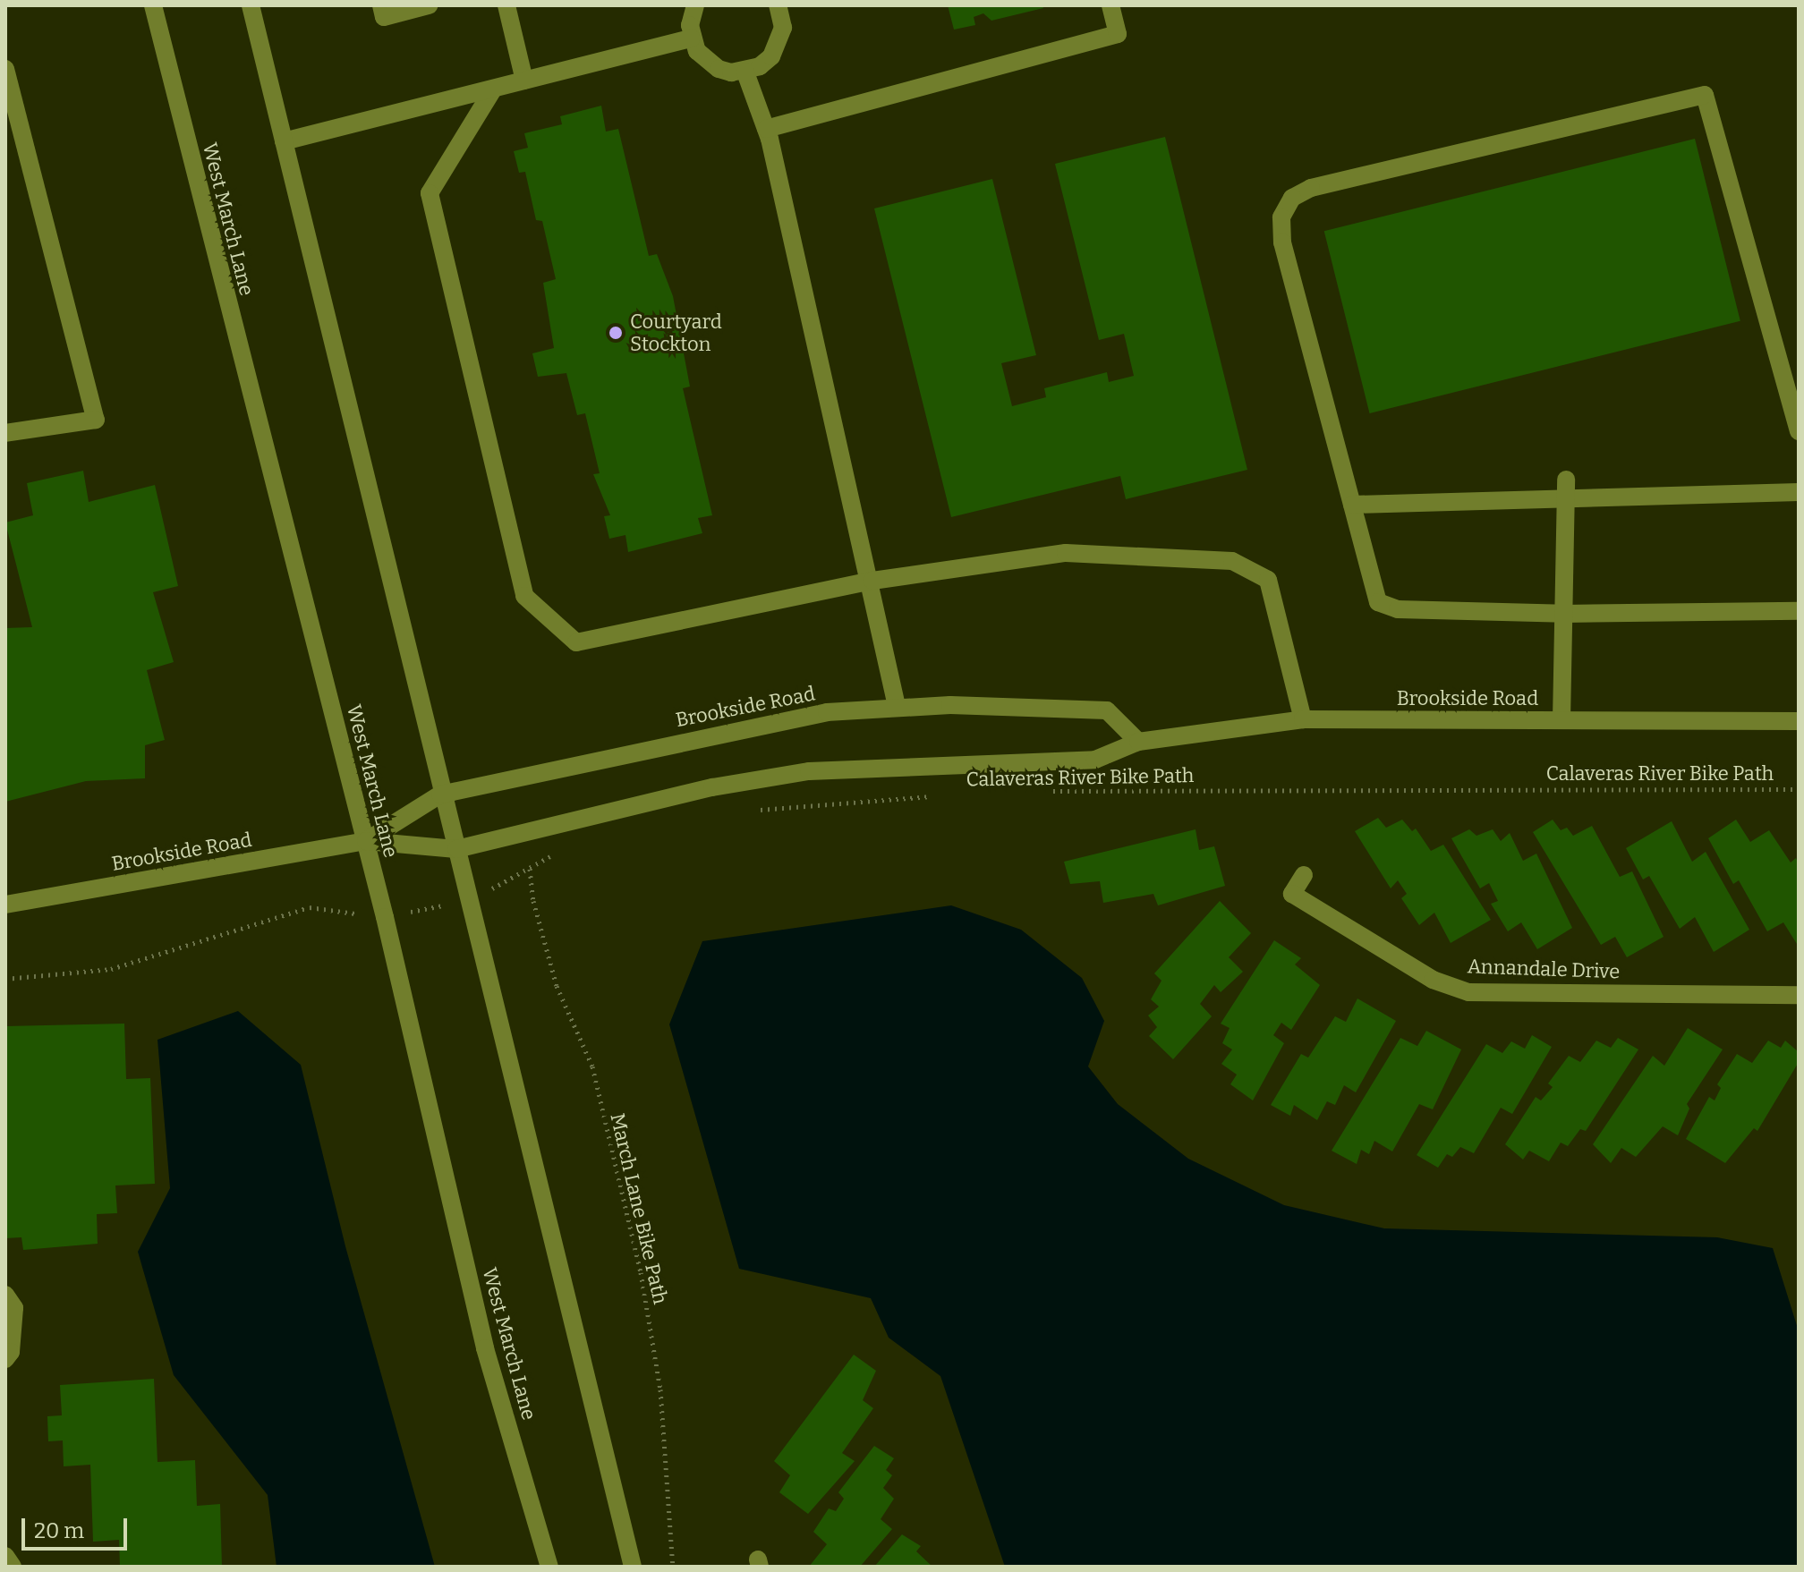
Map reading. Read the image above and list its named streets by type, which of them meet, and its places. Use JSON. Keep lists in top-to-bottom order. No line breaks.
{"streets":{"main road":["West March Lane","Brookside Road","Annandale Drive"],"path":["Calaveras River Bike Path","March Lane Bike Path"]},"crossings":[["West March Lane","Brookside Road"]],"places":["Courtyard Stockton"],"scale_bar":"20 m"}
